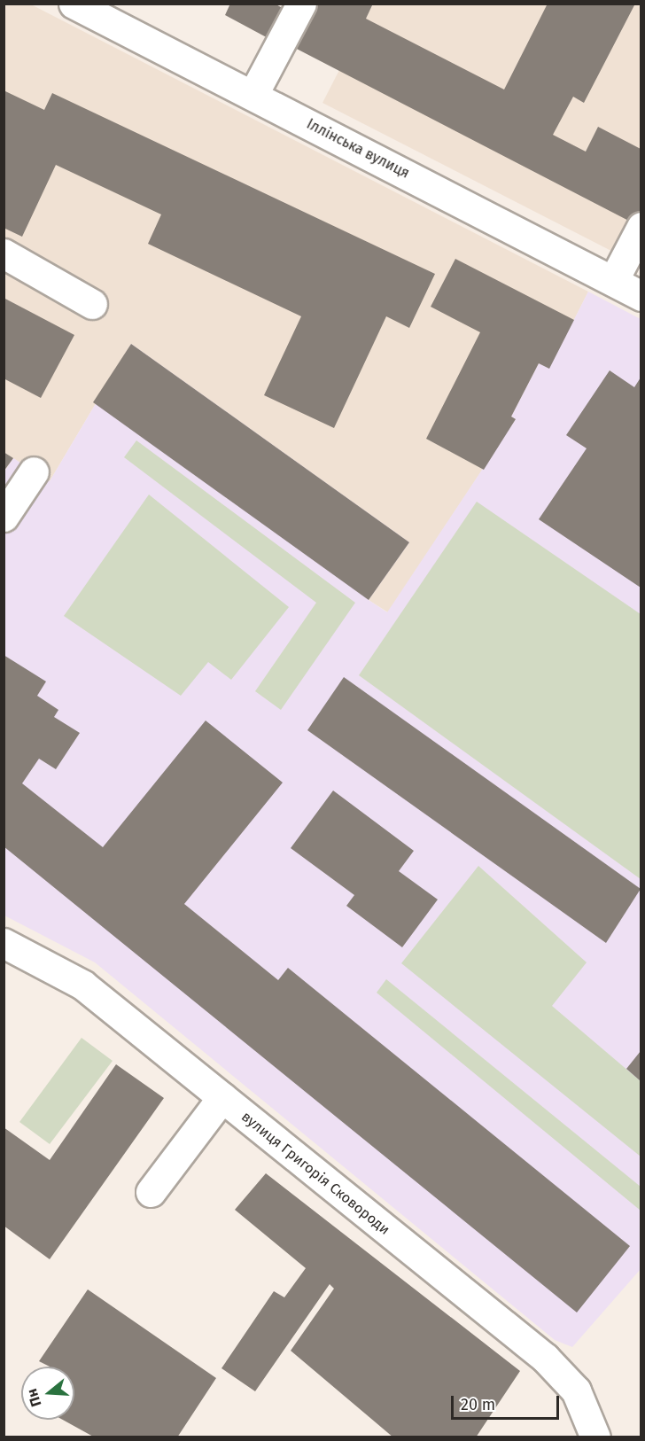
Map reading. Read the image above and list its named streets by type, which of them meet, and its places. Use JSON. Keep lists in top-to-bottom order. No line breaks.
{"streets":{"street":["Іллінська вулиця","вулиця Григорія Сковороди"]},"scale_bar":"20 m","north":"left"}
